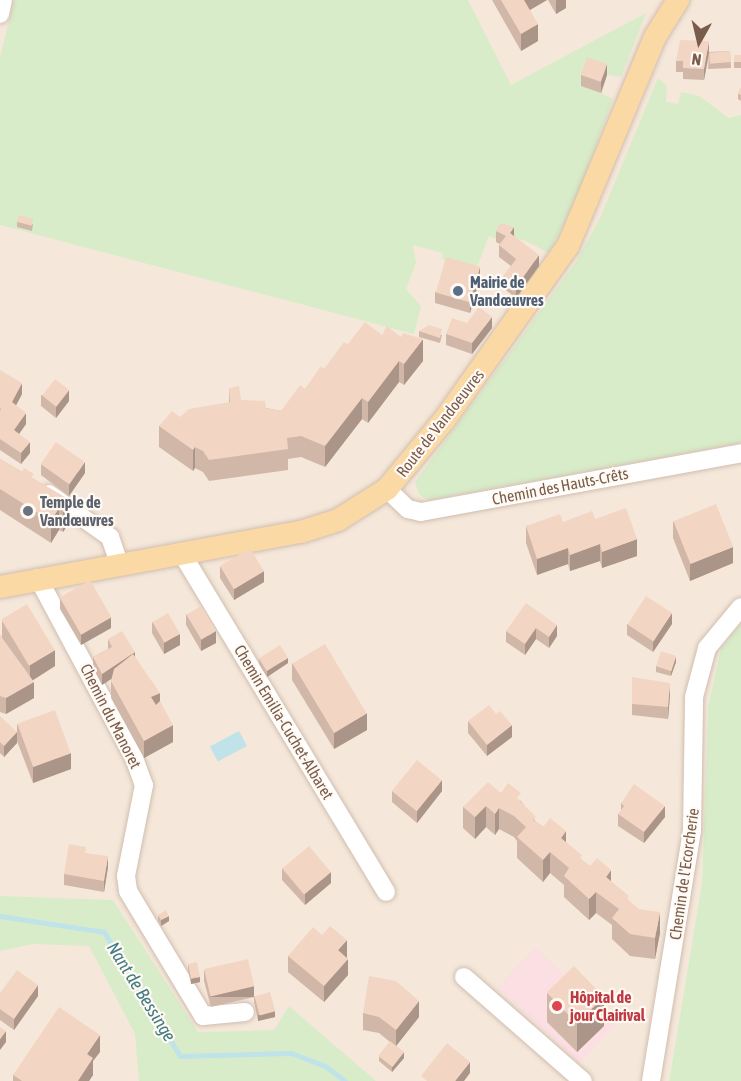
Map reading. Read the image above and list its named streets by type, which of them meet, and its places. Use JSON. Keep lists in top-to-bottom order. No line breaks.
{"streets":{"main road":["Route de Vandoeuvres"],"street":["Chemin des Hauts-Crêts","Chemin du Manoret","Chemin Emilia-Cuchet-Albaret","Chemin de l'Ecorcherie"]},"crossings":[["Route de Vandoeuvres","Chemin des Hauts-Crêts"],["Route de Vandoeuvres","Chemin du Manoret"],["Route de Vandoeuvres","Chemin Emilia-Cuchet-Albaret"]],"water":["Nant de Bessinge"],"places":["Mairie de Vandœuvres","Temple de Vandœuvres","Hôpital de jour Clairival"],"north":"bottom"}
